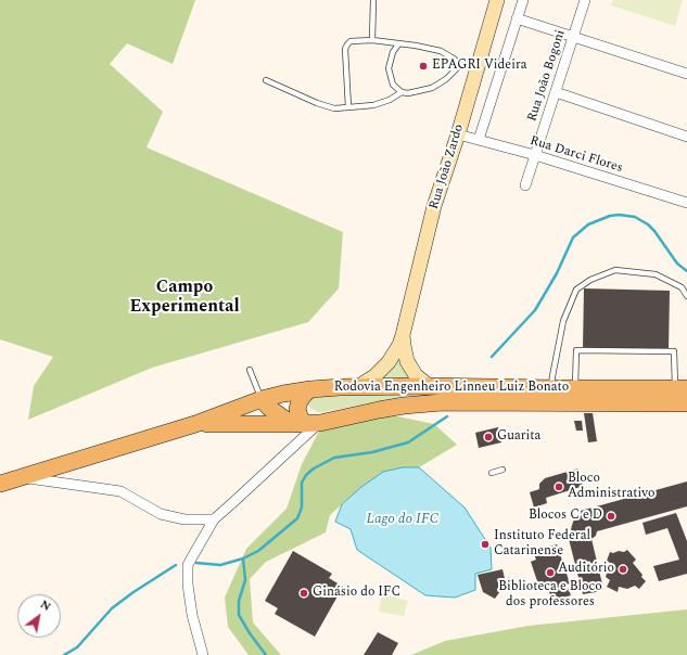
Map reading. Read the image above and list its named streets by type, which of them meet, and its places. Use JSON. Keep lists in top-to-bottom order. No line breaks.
{"streets":{"main road":["Rua João Zardo","Rodovia Engenheiro Linneu Luiz Bonato"],"street":["Rua João Bogoni","Rua Darci Flores"]},"crossings":[["Rua João Bogoni","Rua Darci Flores"],["Rua Darci Flores","Rua João Zardo"],["Rua João Zardo","Rodovia Engenheiro Linneu Luiz Bonato"]],"districts":["Campo Experimental"],"water":["Lago do IFC"],"places":["EPAGRI Videira","Guarita","Bloco Administrativo","Blocos C e D","Instituto Federal Catarinense","Auditório","Biblioteca e Bloco dos professores","Ginásio do IFC"],"north":"top right"}
